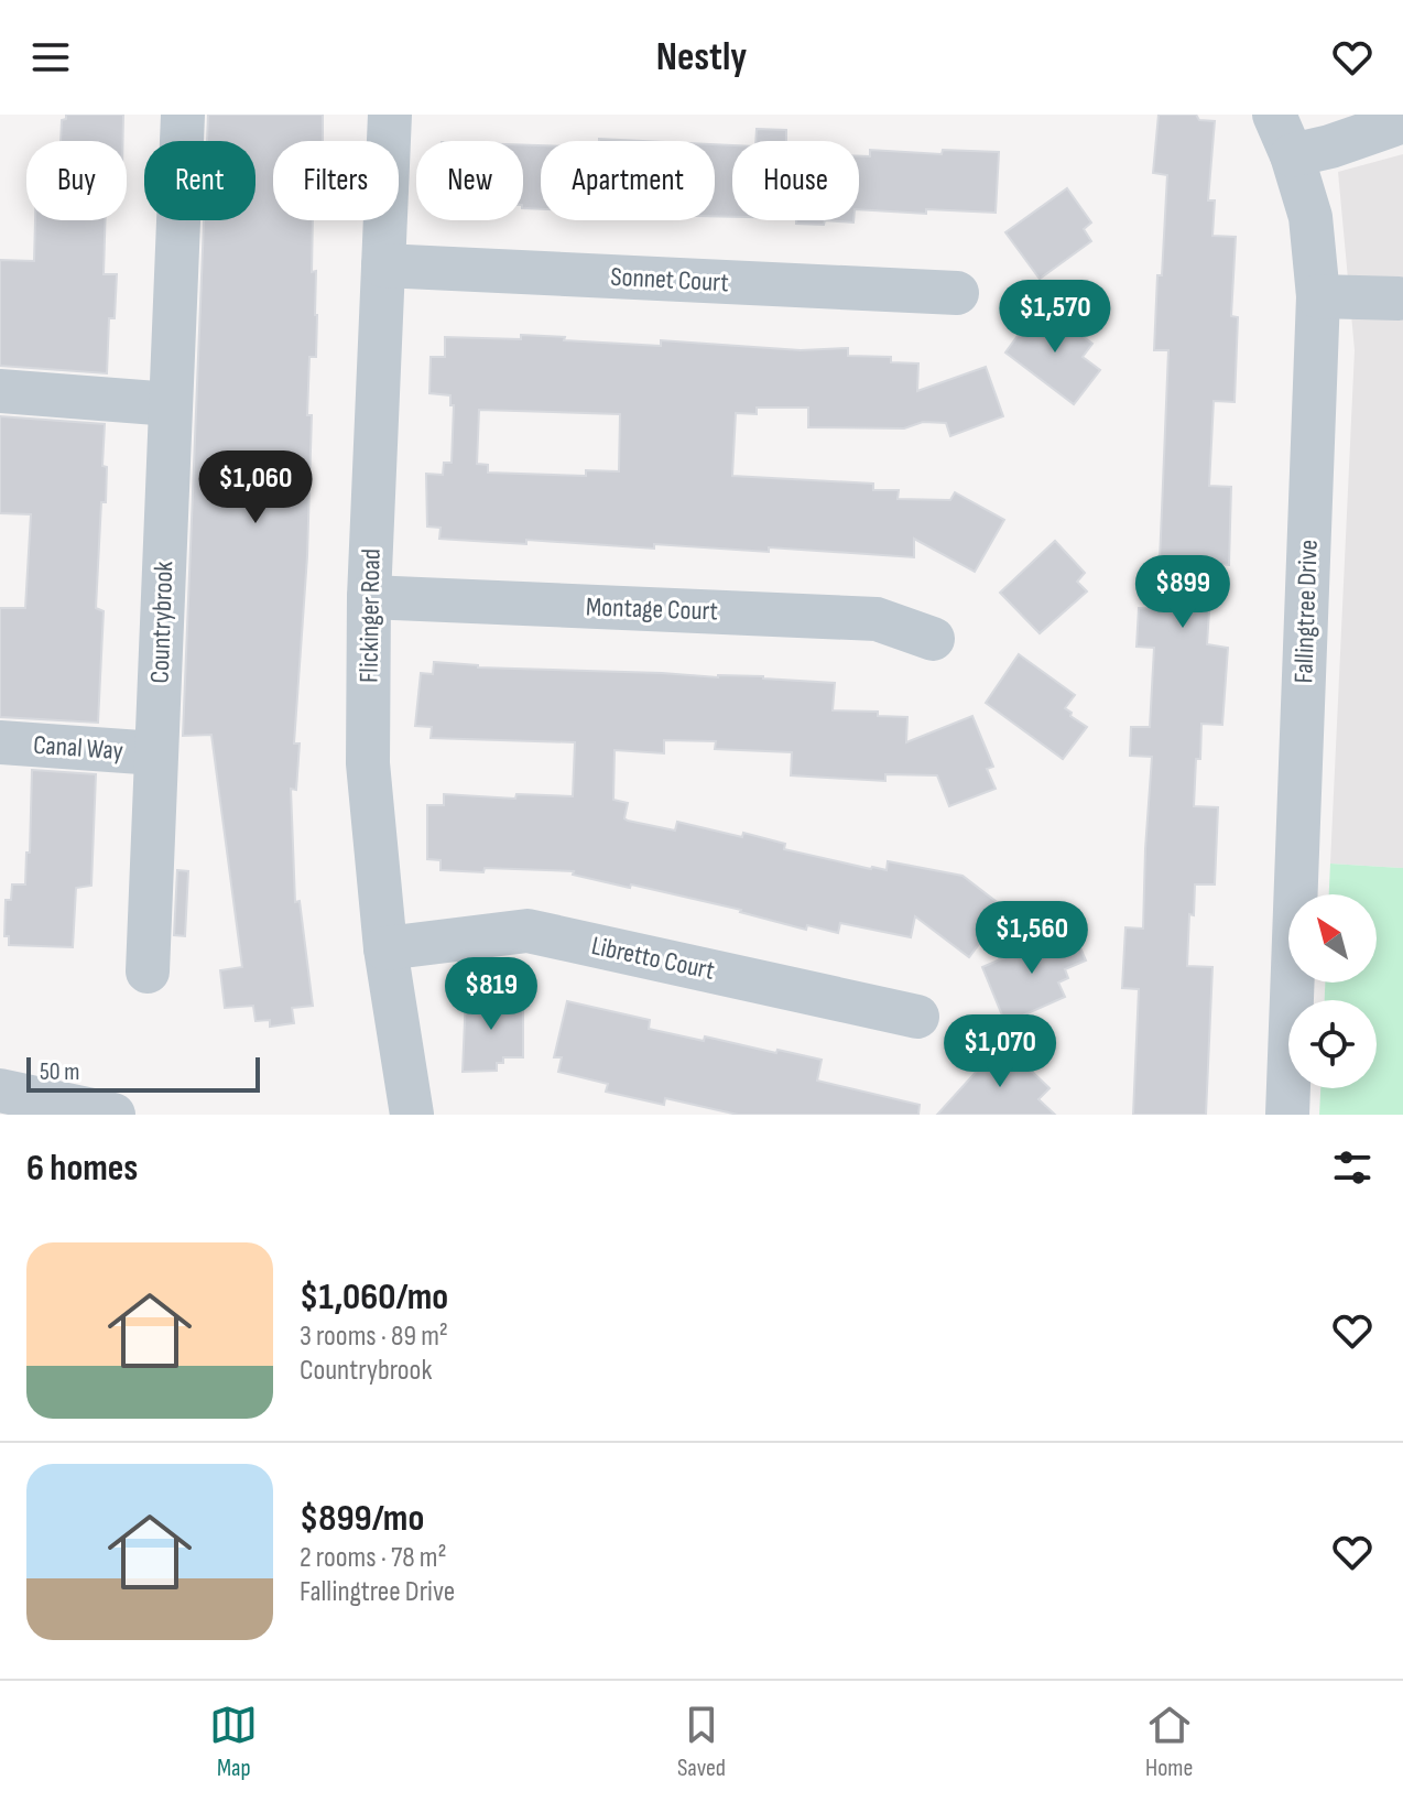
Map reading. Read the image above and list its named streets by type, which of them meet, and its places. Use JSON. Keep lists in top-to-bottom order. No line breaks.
{"streets":{"street":["Sonnet Court","Montage Court","Fallingtree Drive","Flickinger Road","Countrybrook","Canal Way","Libretto Court"]},"crossings":[["Sonnet Court","Flickinger Road"],["Montage Court","Flickinger Road"],["Flickinger Road","Libretto Court"],["Countrybrook","Canal Way"]],"scale_bar":"50 m","north":"top left","page":{"header":"Nestly","chip":["Buy","Rent","Filters","New","Apartment","House"],"price":["$1,570","$1,060","$899","$1,560","$819","$1,070"],"scale":"50 m","heading":"6 homes","list":[{"name":"$1,060/mo","note":"3 rooms · 89 m² · Countrybrook"},{"name":"$899/mo","note":"2 rooms · 78 m² · Fallingtree Drive"}],"tabs":["Map","Saved","Home"]}}
